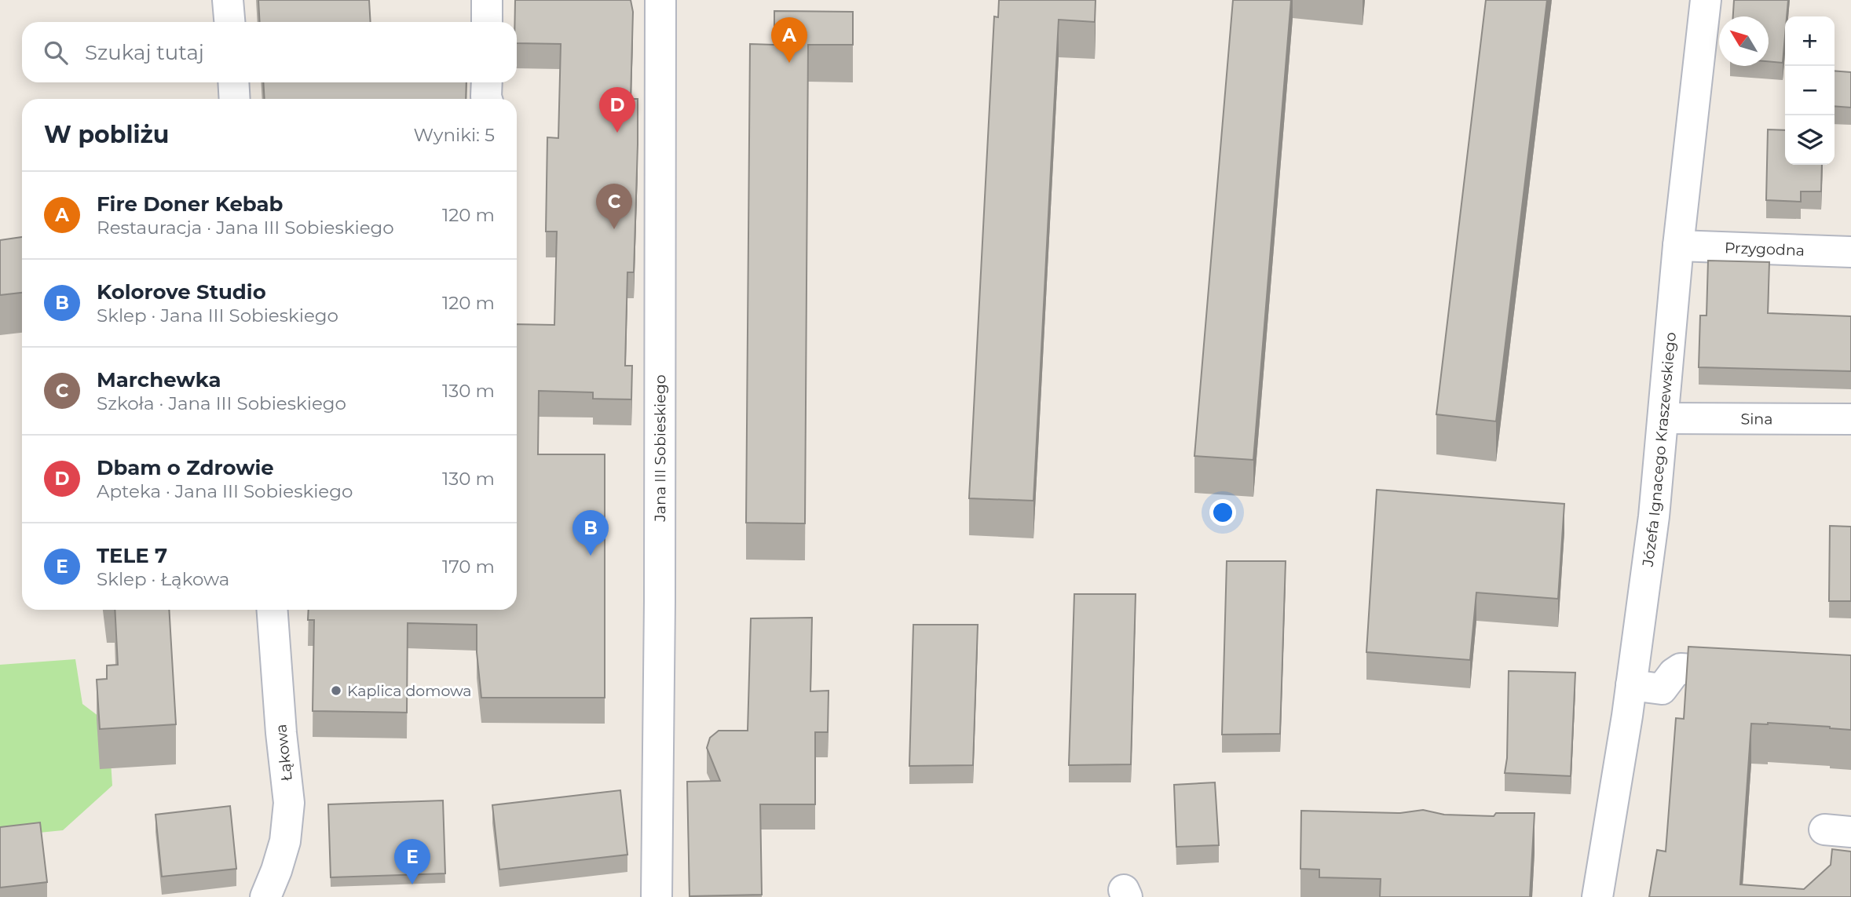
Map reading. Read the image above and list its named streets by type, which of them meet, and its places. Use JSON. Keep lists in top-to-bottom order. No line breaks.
{"streets":{"street":["Przygodna","Sina","Jana III Sobieskiego","Józefa Ignacego Kraszewskiego","Łąkowa"]},"crossings":[["Przygodna","Józefa Ignacego Kraszewskiego"],["Sina","Józefa Ignacego Kraszewskiego"]],"places":["Kaplica domowa"],"north":"top left","page":{"map_buttons":["+","−"],"pins":["A","D","C","B","E"],"search":"Szukaj tutaj","heading":["W pobliżu","Wyniki: 5"],"list":[{"mark":"A","name":"Fire Doner Kebab","note":"Restauracja · Jana III Sobieskiego","value":"120 m"},{"mark":"B","name":"Kolorove Studio","note":"Sklep · Jana III Sobieskiego","value":"120 m"},{"mark":"C","name":"Marchewka","note":"Szkoła · Jana III Sobieskiego","value":"130 m"},{"mark":"D","name":"Dbam o Zdrowie","note":"Apteka · Jana III Sobieskiego","value":"130 m"},{"mark":"E","name":"TELE 7","note":"Sklep · Łąkowa","value":"170 m"}]}}
